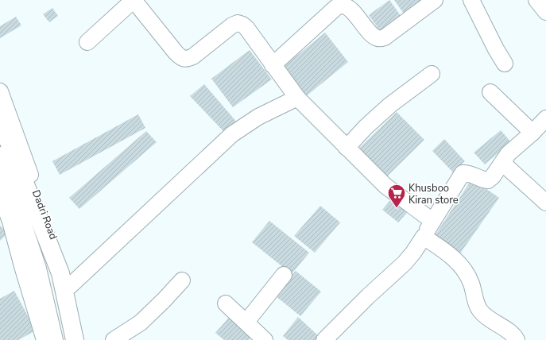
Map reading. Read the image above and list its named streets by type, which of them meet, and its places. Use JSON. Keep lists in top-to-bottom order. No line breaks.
{"streets":{"street":["Dadri Road"]},"places":{"supermarket":["Khusboo Kiran store"]}}
